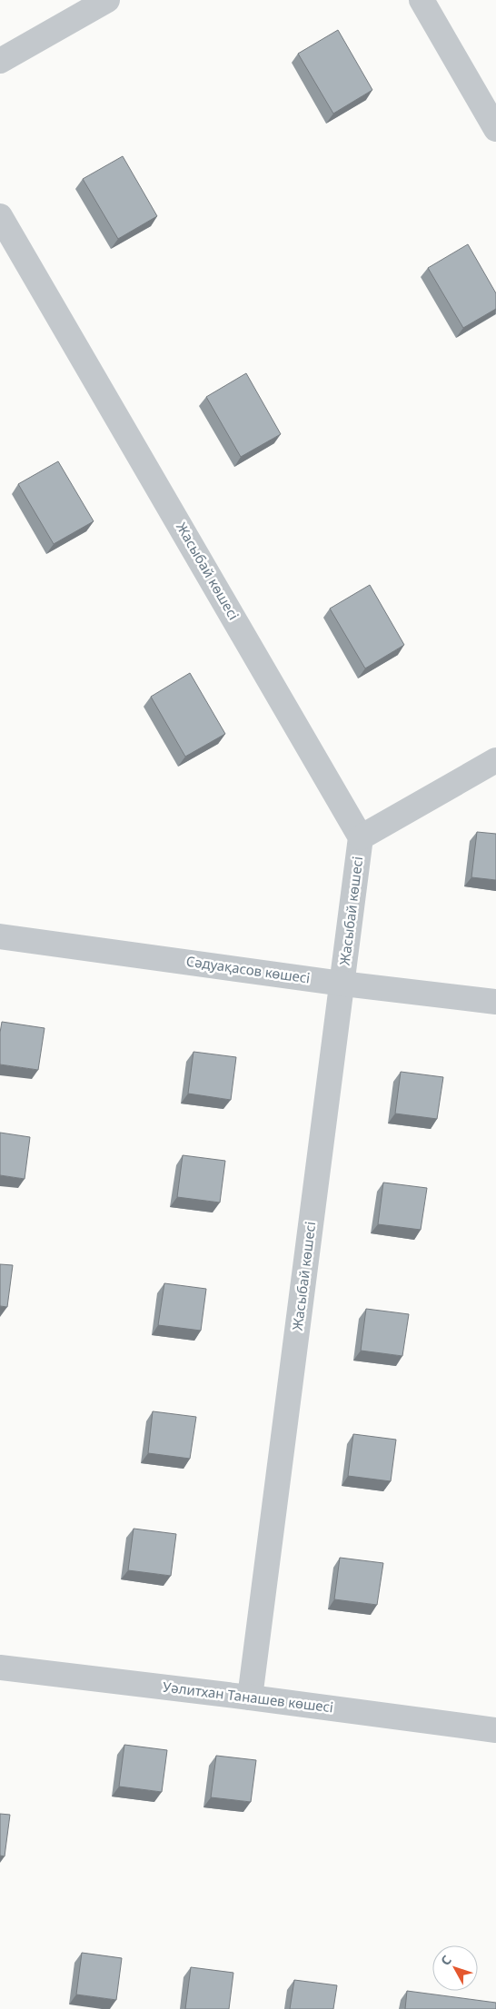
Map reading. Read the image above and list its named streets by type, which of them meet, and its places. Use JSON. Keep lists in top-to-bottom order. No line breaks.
{"streets":{"street":["Жасыбай көшесі","Сәдуақасов көшесі","Уәлитхан Танашев көшесі"]},"crossings":[["Жасыбай көшесі","Сәдуақасов көшесі"],["Жасыбай көшесі","Уәлитхан Танашев көшесі"]],"north":"top left"}
